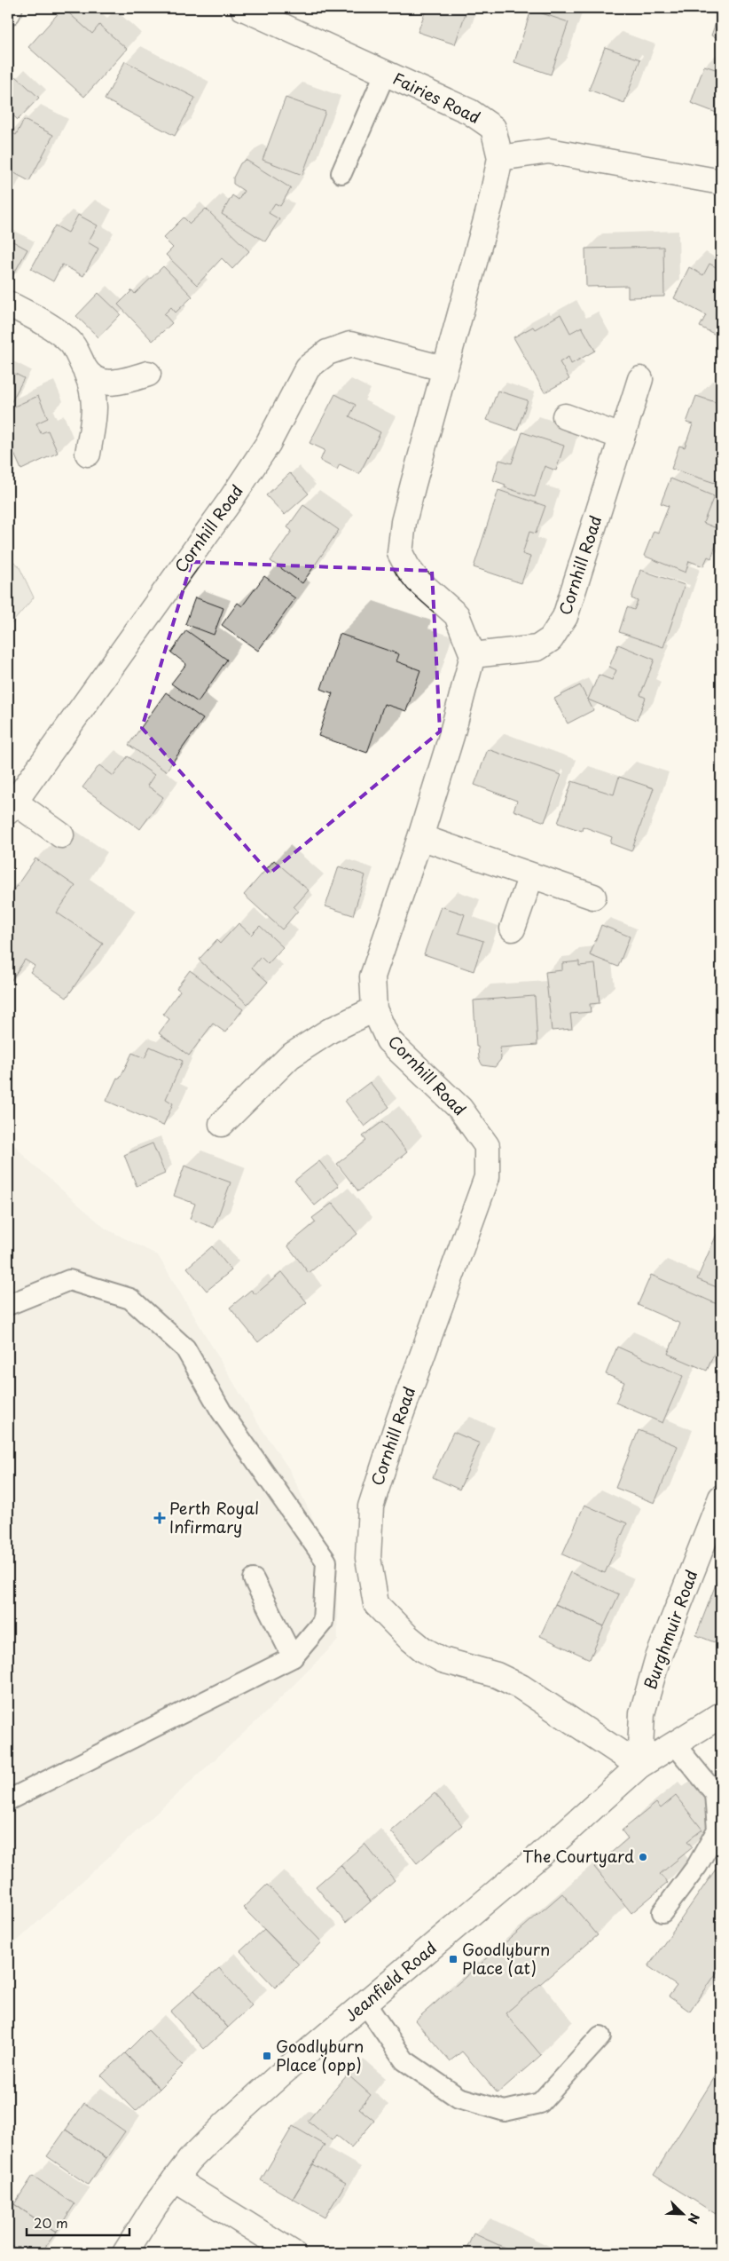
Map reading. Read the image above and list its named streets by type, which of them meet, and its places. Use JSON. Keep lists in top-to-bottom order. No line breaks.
{"streets":{"street":["Fairies Road","Cornhill Road","Burghmuir Road","Jeanfield Road"]},"crossings":[["Cornhill Road","Burghmuir Road"],["Cornhill Road","Jeanfield Road"],["Burghmuir Road","Jeanfield Road"]],"places":{"health":["Perth Royal Infirmary"],"other":["The Courtyard"],"transit":["Goodlyburn Place (at)","Goodlyburn Place (opp)"]},"scale_bar":"20 m","north":"bottom right"}
